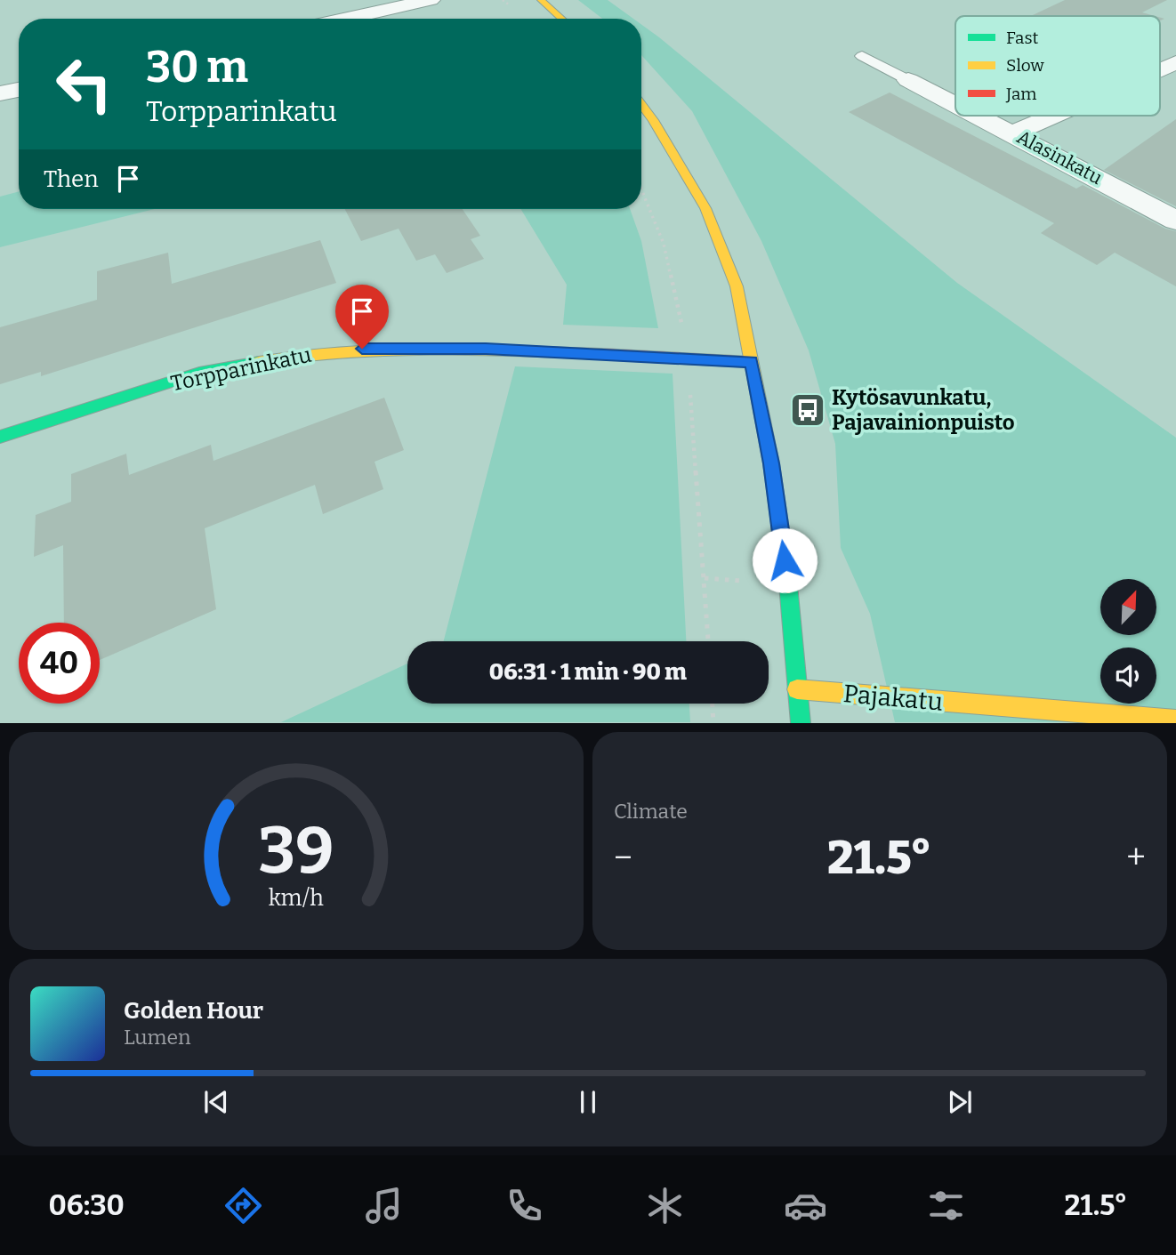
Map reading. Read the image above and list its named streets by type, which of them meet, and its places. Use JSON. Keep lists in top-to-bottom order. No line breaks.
{"streets":{"street":["Alasinkatu","Torpparinkatu","Pajakatu"]},"places":{"bus stop":["Kytösavunkatu, Pajavainionpuisto"]},"legend":["Fast","Slow","Jam"],"north":"top right","page":{"turn":["30 m","Torpparinkatu"],"then":"Then","limit":"40","trip":"06:31 · 1 min · 90 m","tile":"Climate","heat":["−","21.5°","+"],"song":["Golden Hour","Lumen"],"tabs":["06:30","21.5°"],"gauge":["39","km/h"]}}
